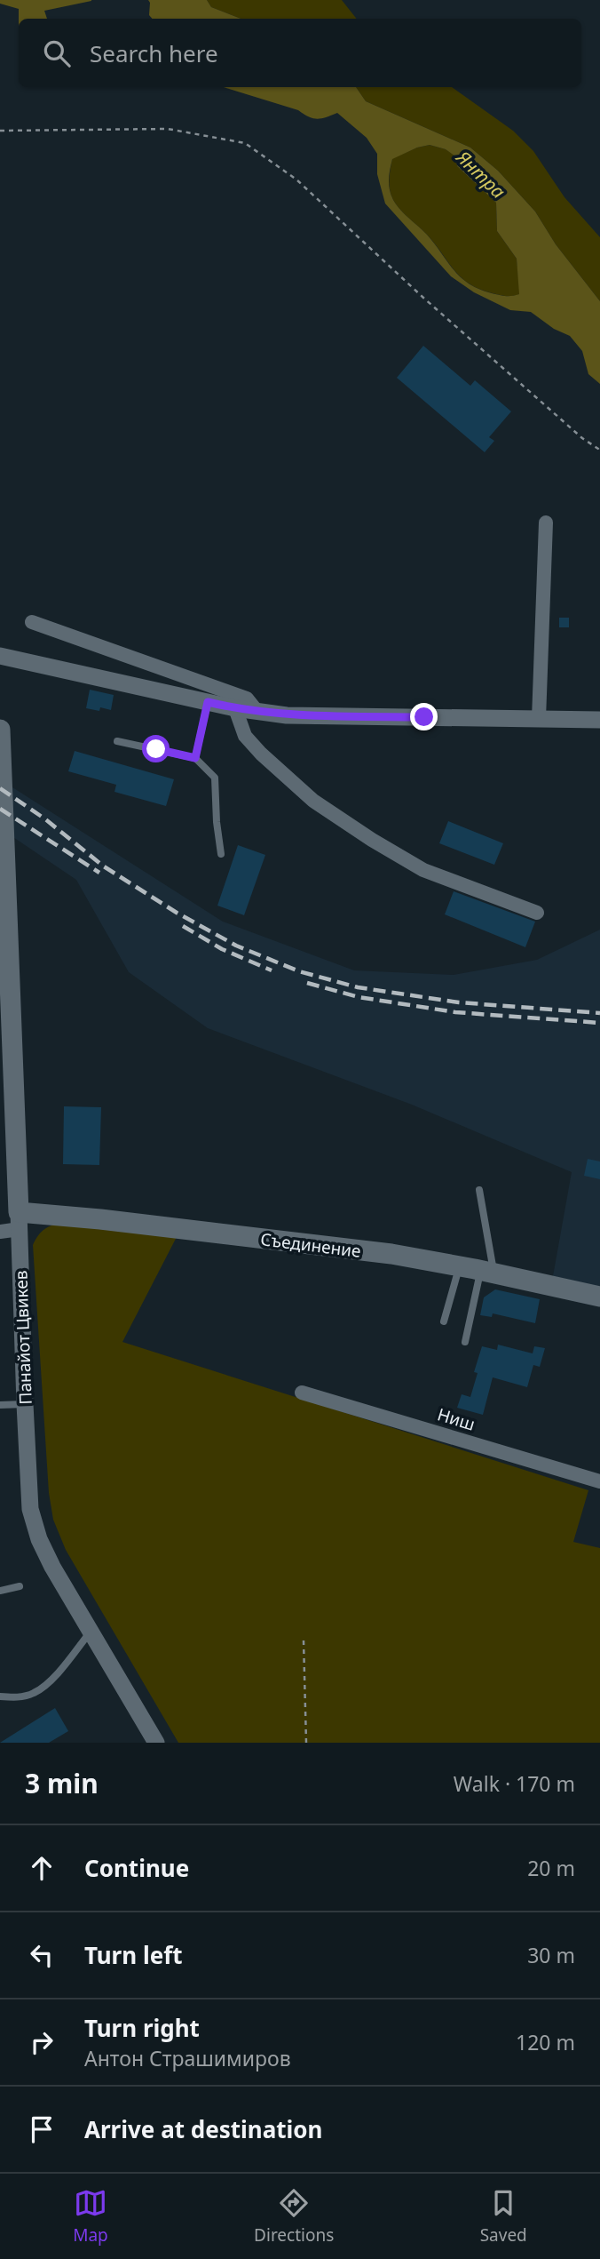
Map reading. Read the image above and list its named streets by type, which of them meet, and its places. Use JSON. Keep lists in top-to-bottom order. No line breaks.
{"streets":{"main road":["Съединение","Панайот Цвикев"],"street":["Ниш"]},"crossings":[["Съединение","Панайот Цвикев"]],"water":["Янтра"],"page":{"search":"Search here","heading":["3 min","Walk · 170 m"],"list":[["Continue","20 m"],["Turn left","30 m"],["Turn right","Антон Страшимиров","120 m"],"Arrive at destination"],"nav":["Map","Directions","Saved"]}}
